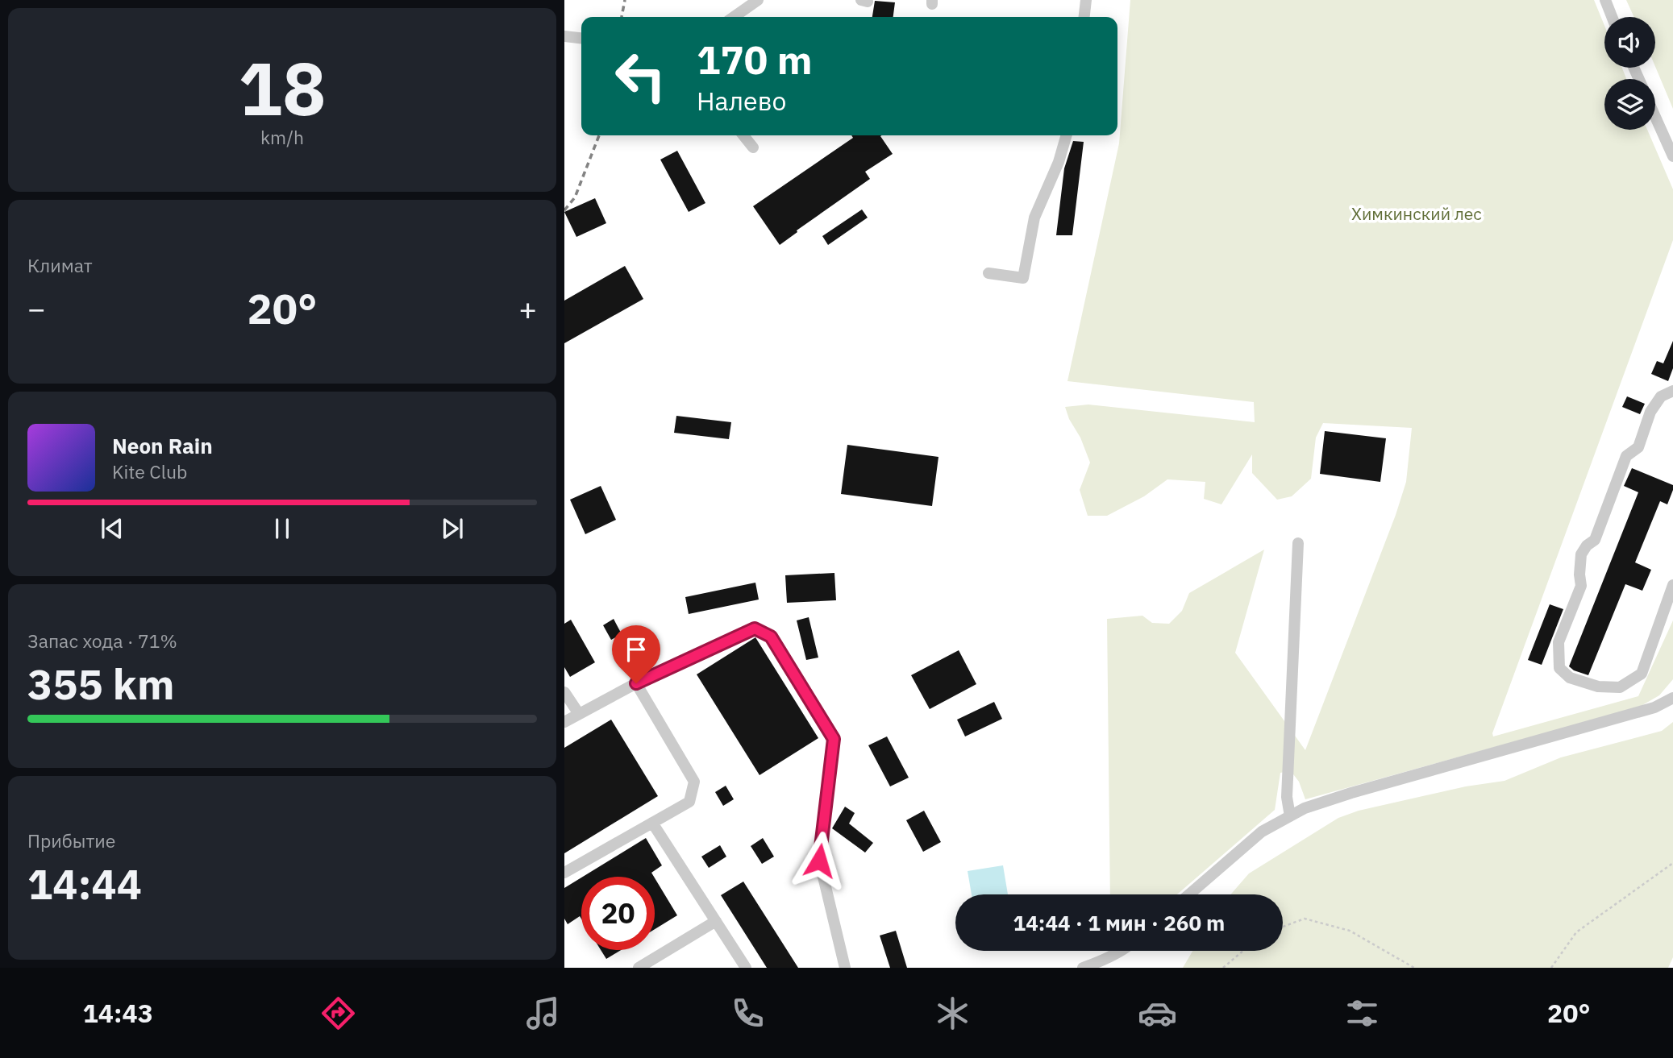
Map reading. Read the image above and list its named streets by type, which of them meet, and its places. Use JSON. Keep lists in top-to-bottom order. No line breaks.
{"parks":["Химкинский лес"],"page":{"tile":[["18","km/h"],"Климат",["Запас хода · 71%","355 km"],["Прибытие","14:44"]],"turn":["170 m","Налево"],"heat":["−","20°","+"],"song":["Neon Rain","Kite Club"],"limit":"20","trip":"14:44 · 1 мин · 260 m","tabs":["14:43","20°"]}}
